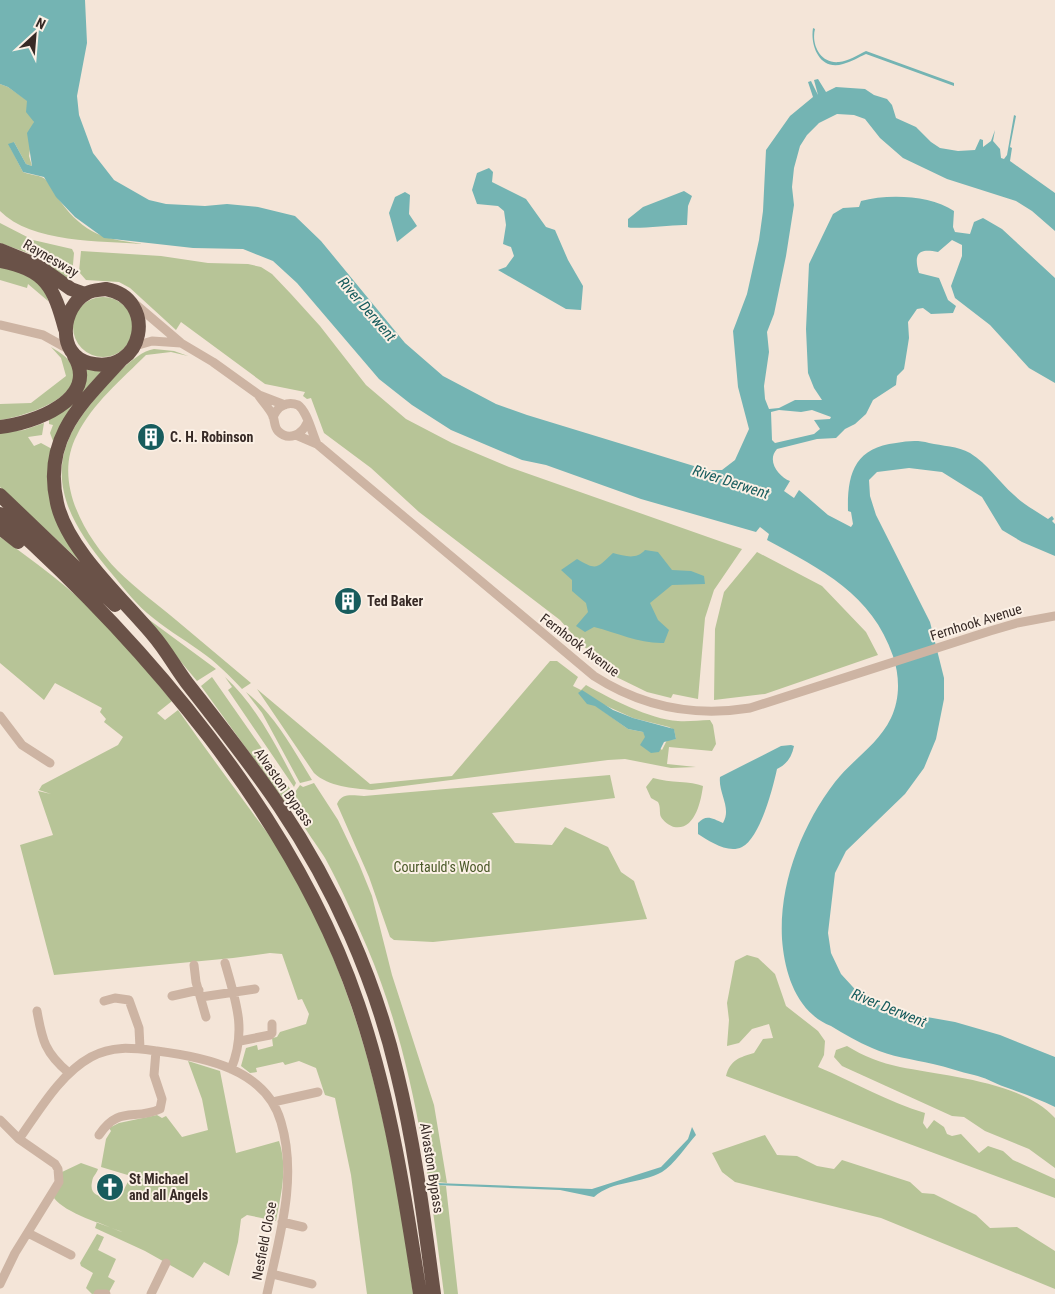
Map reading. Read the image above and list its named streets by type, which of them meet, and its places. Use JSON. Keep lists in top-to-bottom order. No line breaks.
{"streets":{"highway":["Raynesway","Alvaston Bypass"],"street":["Fernhook Avenue","Nesfield Close"]},"crossings":[["Raynesway","Fernhook Avenue"],["Raynesway","Alvaston Bypass"],["Fernhook Avenue","Alvaston Bypass"]],"water":["River Derwent"],"parks":["Courtauld's Wood"],"places":{"building":["C. H. Robinson","Ted Baker"],"church":["St Michael and all Angels"]},"north":"top right"}
